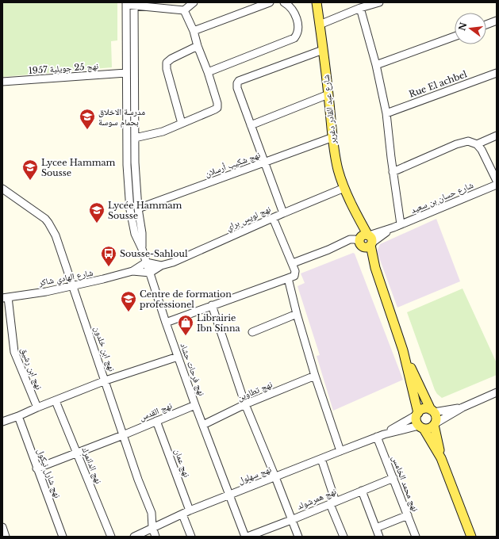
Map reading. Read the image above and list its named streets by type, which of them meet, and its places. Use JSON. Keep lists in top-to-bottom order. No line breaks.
{"streets":{"main road":["شارع عبد القادر دغرير"],"street":["نهج 25 جويلية 1957","Rue El achbel","نهج شكيب أرسلان","شارع حسان بن سعيد","نهج لويس براي","شارع الهادي شاكر","نهج ابن خلدون","نهج ابن رشيق","نهج فرحات حشاد","نهج تطاوين","نهج القدس","نهج عمان","نهج الدانمرك","نهج شارل نيكول","نهج سهلول","نهج محمد الخامس","نهج همرشولد"]},"crossings":[["شارع عبد القادر دغرير","نهج شكيب أرسلان"],["شارع عبد القادر دغرير","شارع حسان بن سعيد"],["شارع عبد القادر دغرير","نهج لويس براي"],["شارع عبد القادر دغرير","نهج سهلول"],["شارع الهادي شاكر","نهج ابن خلدون"],["شارع الهادي شاكر","نهج ابن رشيق"],["شارع الهادي شاكر","نهج فرحات حشاد"],["نهج ابن خلدون","نهج القدس"],["نهج ابن خلدون","نهج سهلول"],["نهج فرحات حشاد","نهج تطاوين"],["نهج فرحات حشاد","نهج القدس"],["نهج فرحات حشاد","نهج سهلول"],["نهج فرحات حشاد","نهج همرشولد"],["نهج القدس","نهج عمان"],["نهج القدس","نهج الدانمرك"],["نهج القدس","نهج شارل نيكول"],["نهج عمان","نهج سهلول"],["نهج سهلول","نهج محمد الخامس"],["نهج محمد الخامس","نهج همرشولد"]],"places":{"school or university":["مدرسة الاخلاق بحمام سوسة","Lycee Hammam Sousse","Lycée Hammam Sousse","Centre de formation professionel"],"bus stop":["Sousse-Sahloul"],"shop":["Librairie Ibn Sinna"]},"north":"left"}
